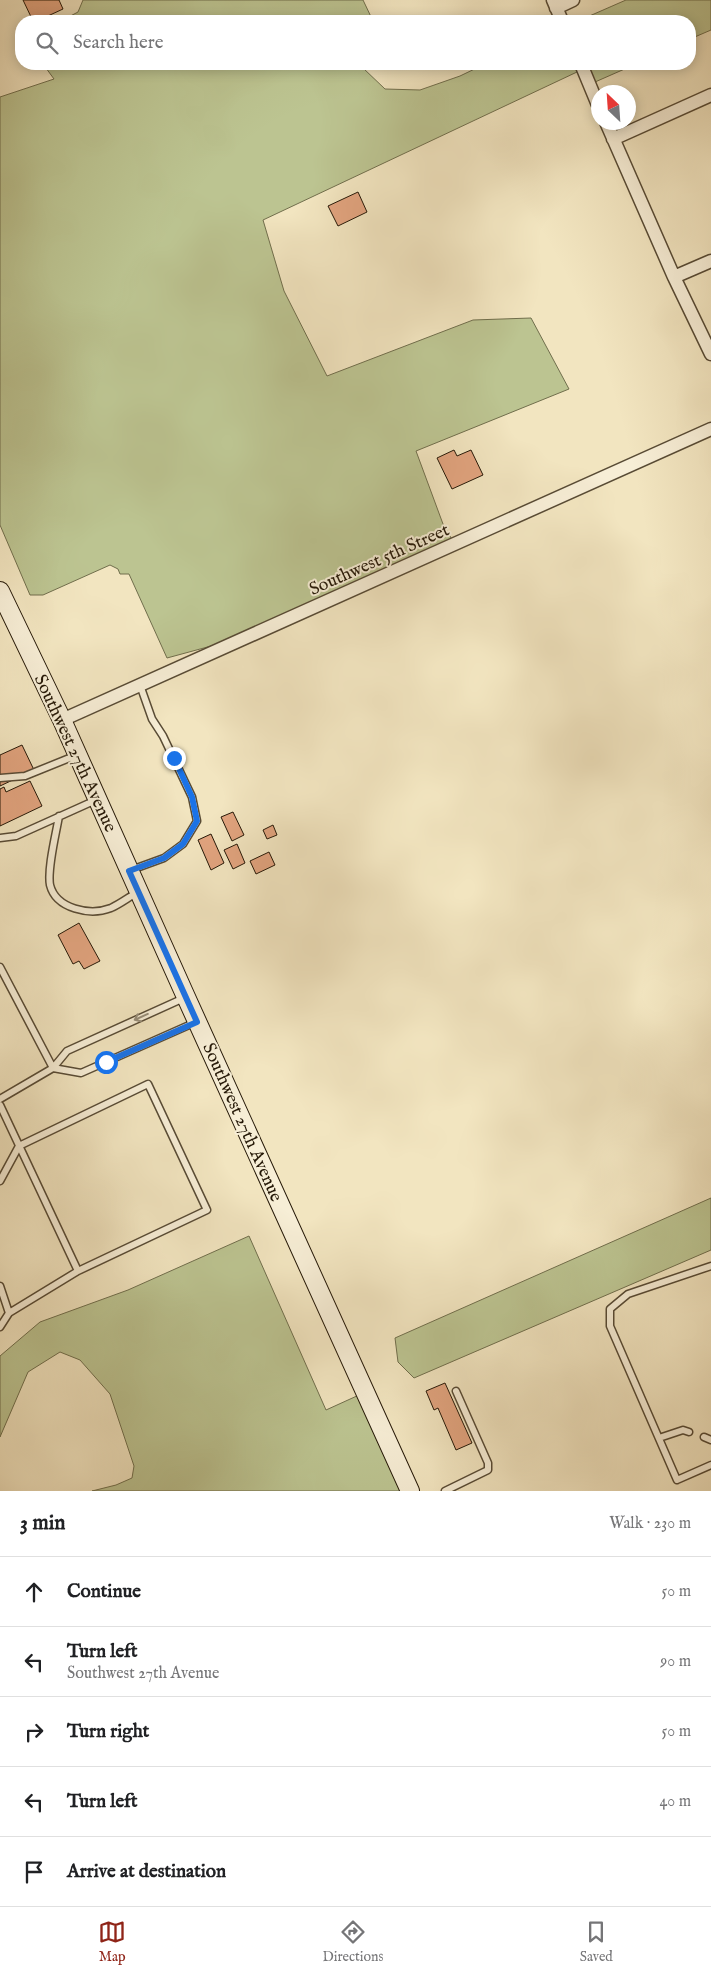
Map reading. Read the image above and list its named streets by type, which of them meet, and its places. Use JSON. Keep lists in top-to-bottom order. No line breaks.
{"streets":{"main road":["Southwest 27th Avenue"],"street":["Southwest 5th Street"]},"crossings":[["Southwest 5th Street","Southwest 27th Avenue"]],"north":"top left","page":{"search":"Search here","heading":["3 min","Walk · 230 m"],"list":[["Continue","50 m"],["Turn left","Southwest 27th Avenue","90 m"],["Turn right","50 m"],["Turn left","40 m"],"Arrive at destination"],"nav":["Map","Directions","Saved"]}}
